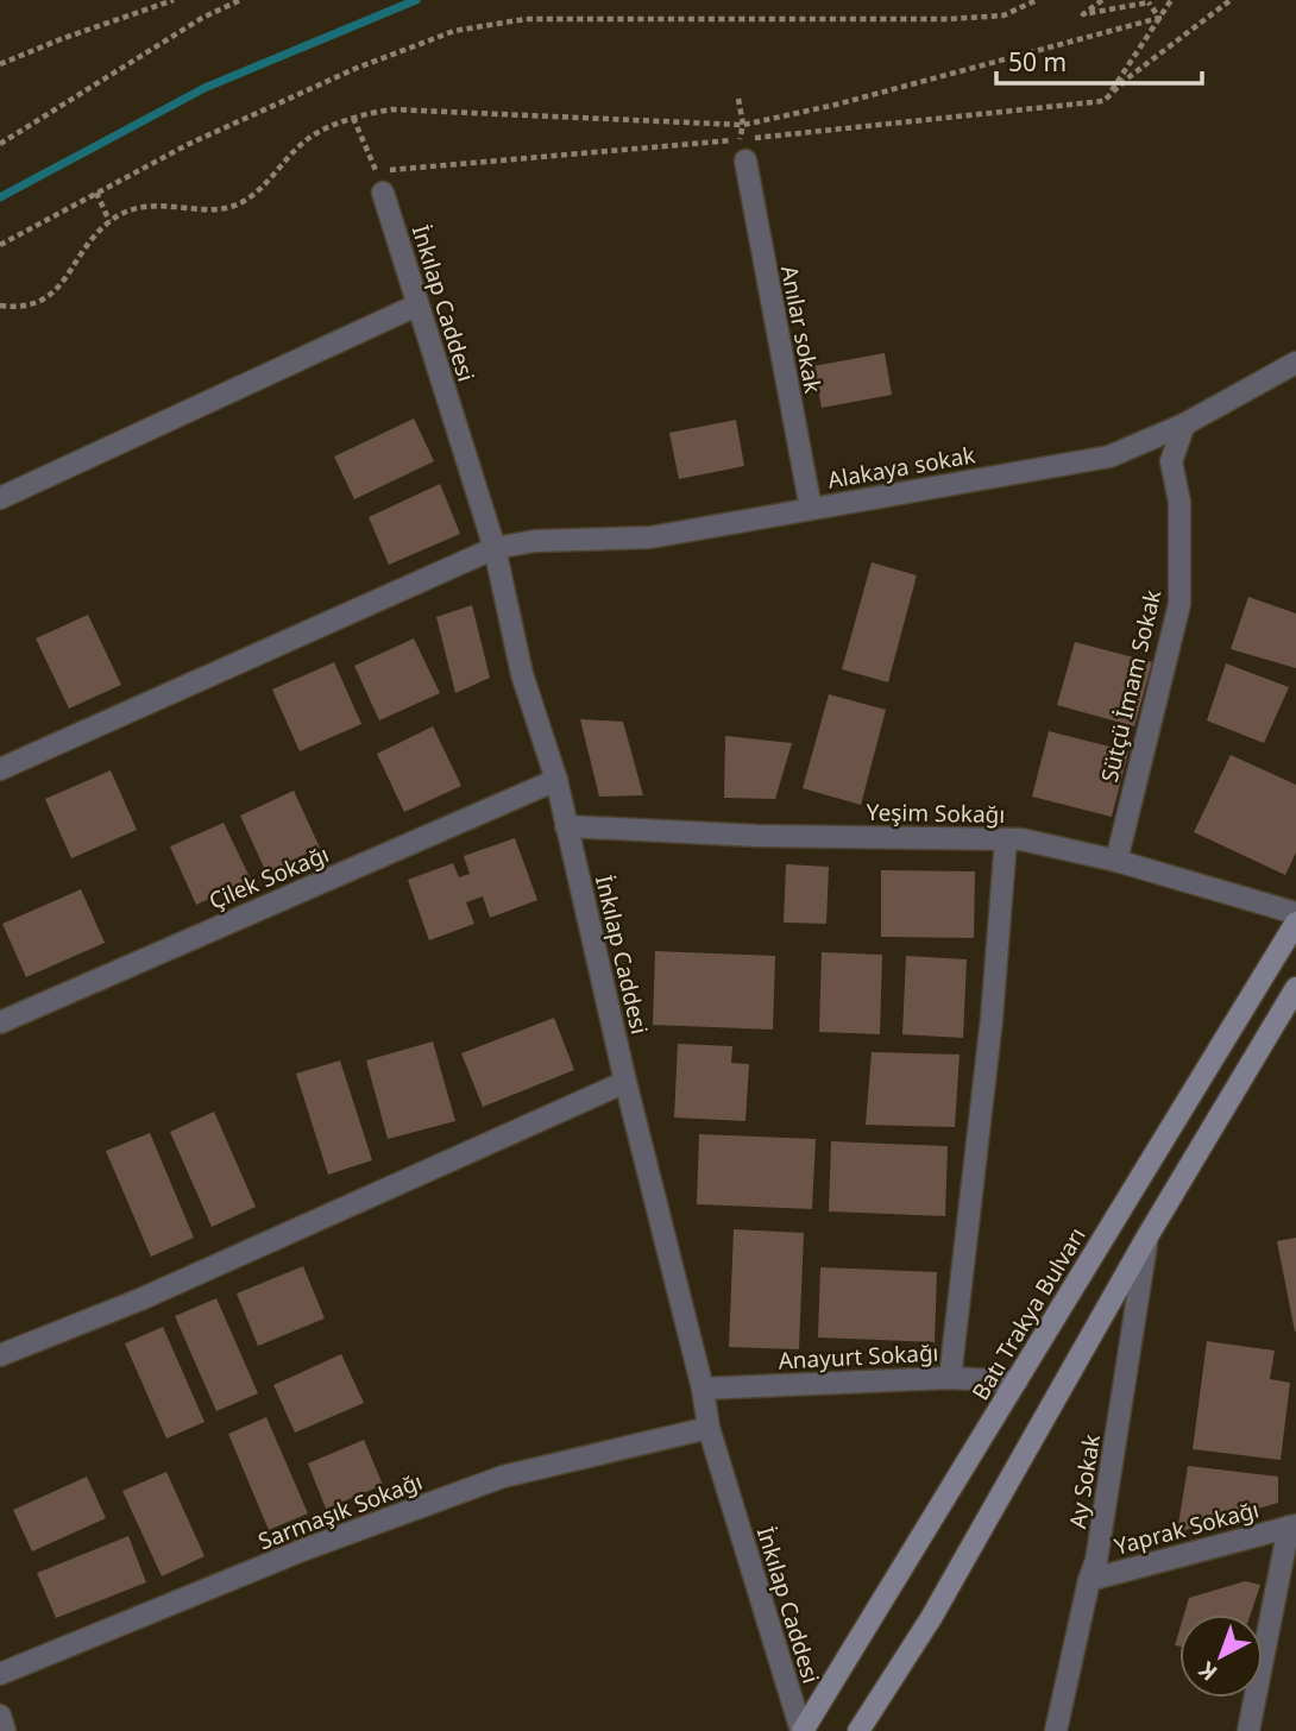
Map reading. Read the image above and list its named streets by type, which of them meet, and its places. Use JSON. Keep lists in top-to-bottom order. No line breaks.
{"streets":{"main road":["Batı Trakya Bulvarı"],"street":["İnkılap Caddesi","Anılar sokak","Alakaya sokak","Sütçü İmam Sokak","Yeşim Sokağı","Çilek Sokağı","Anayurt Sokağı","Ay Sokak","Sarmaşık Sokağı","Yaprak Sokağı"]},"crossings":[["İnkılap Caddesi","Alakaya sokak"],["İnkılap Caddesi","Yeşim Sokağı"],["İnkılap Caddesi","Çilek Sokağı"],["İnkılap Caddesi","Batı Trakya Bulvarı"],["İnkılap Caddesi","Anayurt Sokağı"],["İnkılap Caddesi","Sarmaşık Sokağı"],["Anılar sokak","Alakaya sokak"],["Alakaya sokak","Sütçü İmam Sokak"],["Sütçü İmam Sokak","Yeşim Sokağı"],["Batı Trakya Bulvarı","Anayurt Sokağı"],["Ay Sokak","Yaprak Sokağı"]],"scale_bar":"50 m","north":"bottom left"}
